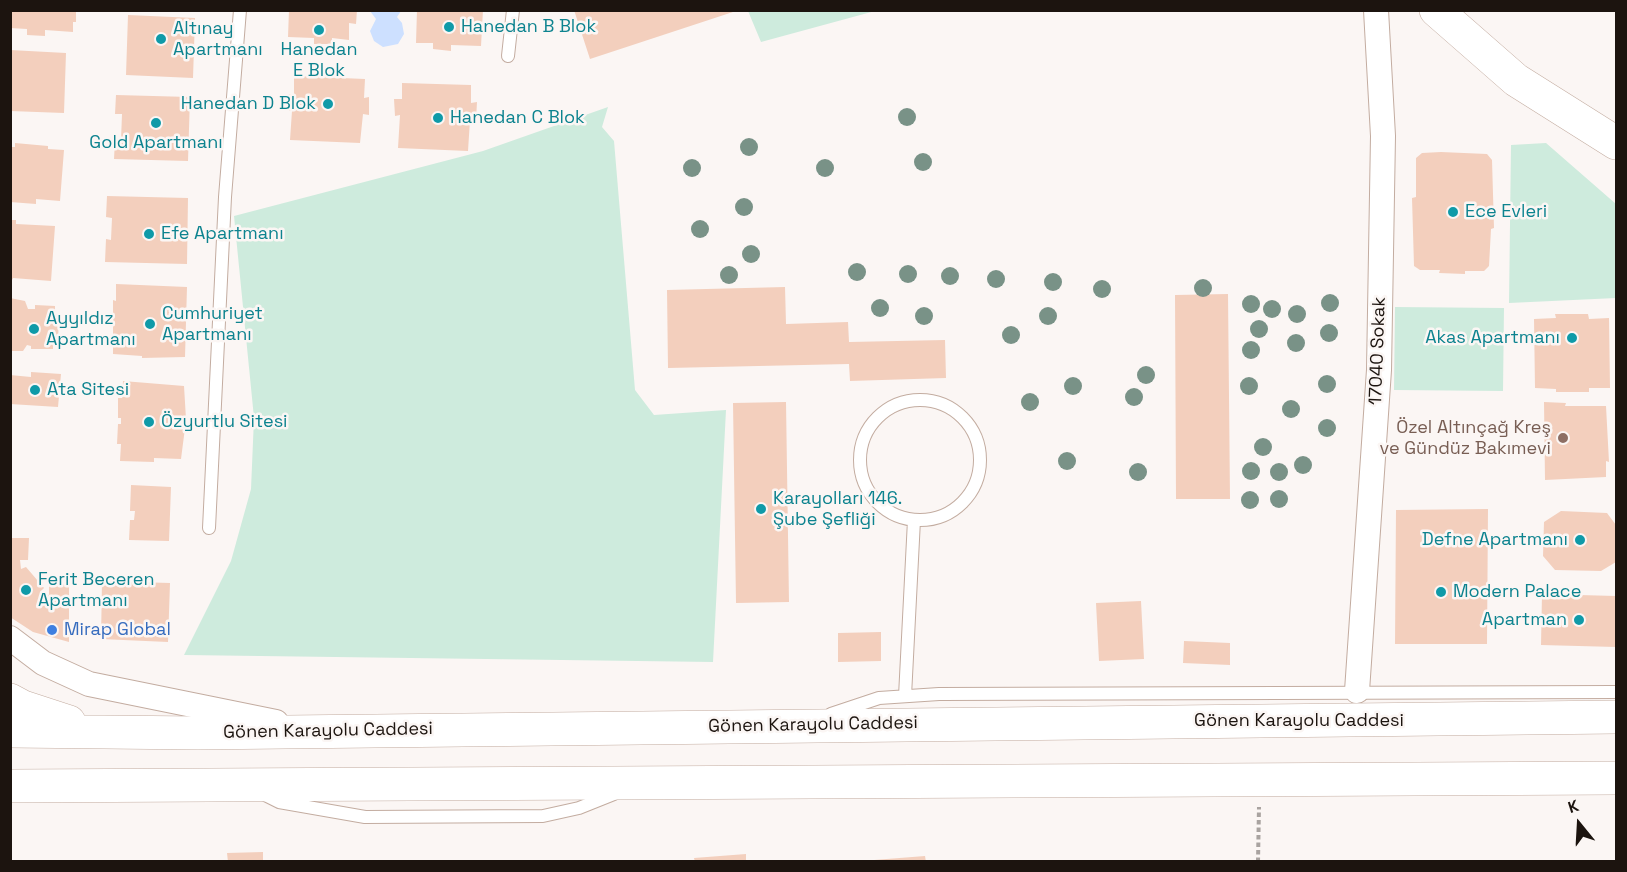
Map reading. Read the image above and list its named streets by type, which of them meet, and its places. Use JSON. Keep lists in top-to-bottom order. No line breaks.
{"streets":{"main road":["Gönen Karayolu Caddesi"],"street":["17040 Sokak"]},"places":["Hanedan B Blok","Hanedan E Blok","Altınay Apartmanı","Hanedan D Blok","Hanedan C Blok","Gold Apartmanı","Ece Evleri","Efe Apartmanı","Cumhuriyet Apartmanı","Ayyıldız Apartmanı","Akas Apartmanı","Ata Sitesi","Özyurtlu Sitesi","Özel Altınçağ Kreş ve Gündüz Bakımevi","Karayolları 146. Şube Şefliği","Defne Apartmanı","Ferit Beceren Apartmanı","Modern Palace","Apartman","Mirap Global"],"north":"top"}
